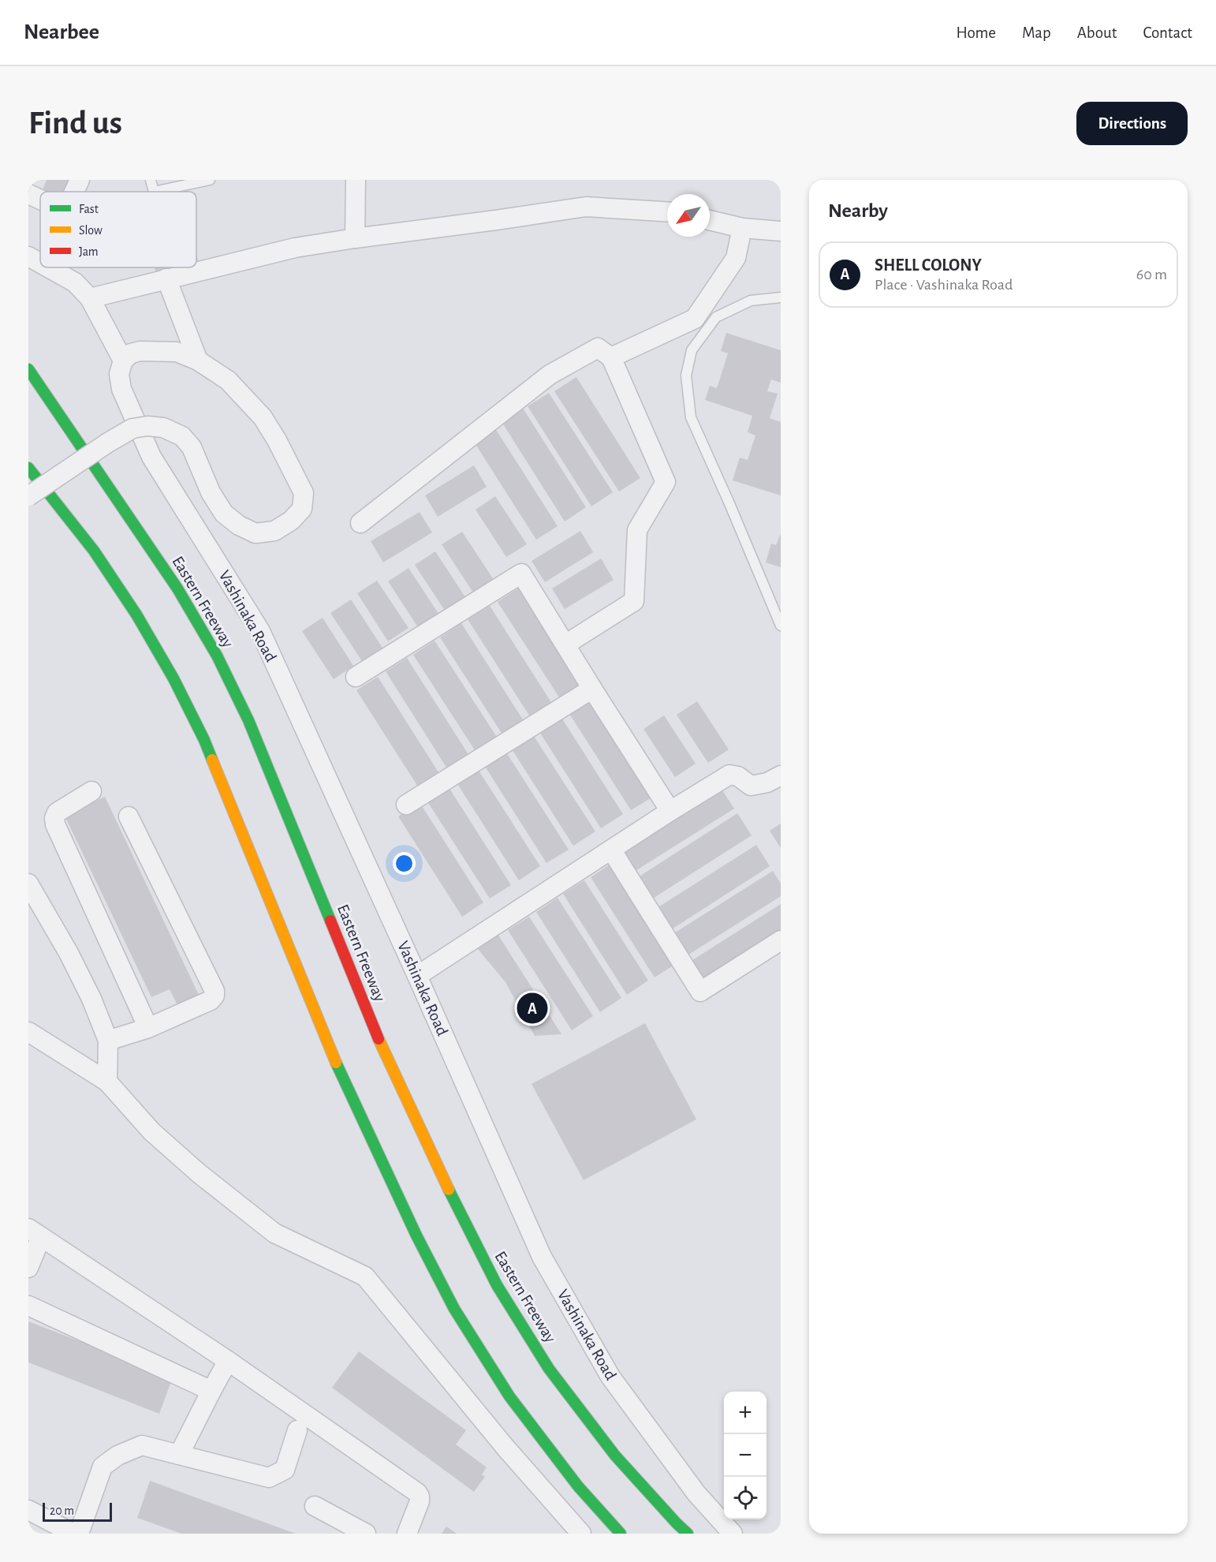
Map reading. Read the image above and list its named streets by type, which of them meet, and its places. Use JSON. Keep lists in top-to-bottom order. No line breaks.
{"streets":{"highway":["Eastern Freeway"],"street":["Vashinaka Road"]},"legend":["Fast","Slow","Jam"],"scale_bar":"20 m","north":"bottom left","page":{"header":"Nearbee","nav":["Home","Map","About","Contact"],"buttons":"Directions","title":"Find us","heading":"Nearby","list":[{"mark":"A","name":"SHELL COLONY","note":"Place · Vashinaka Road","value":"60 m"}],"pins":"A","map_buttons":["+","−"],"scale":"20 m"}}
